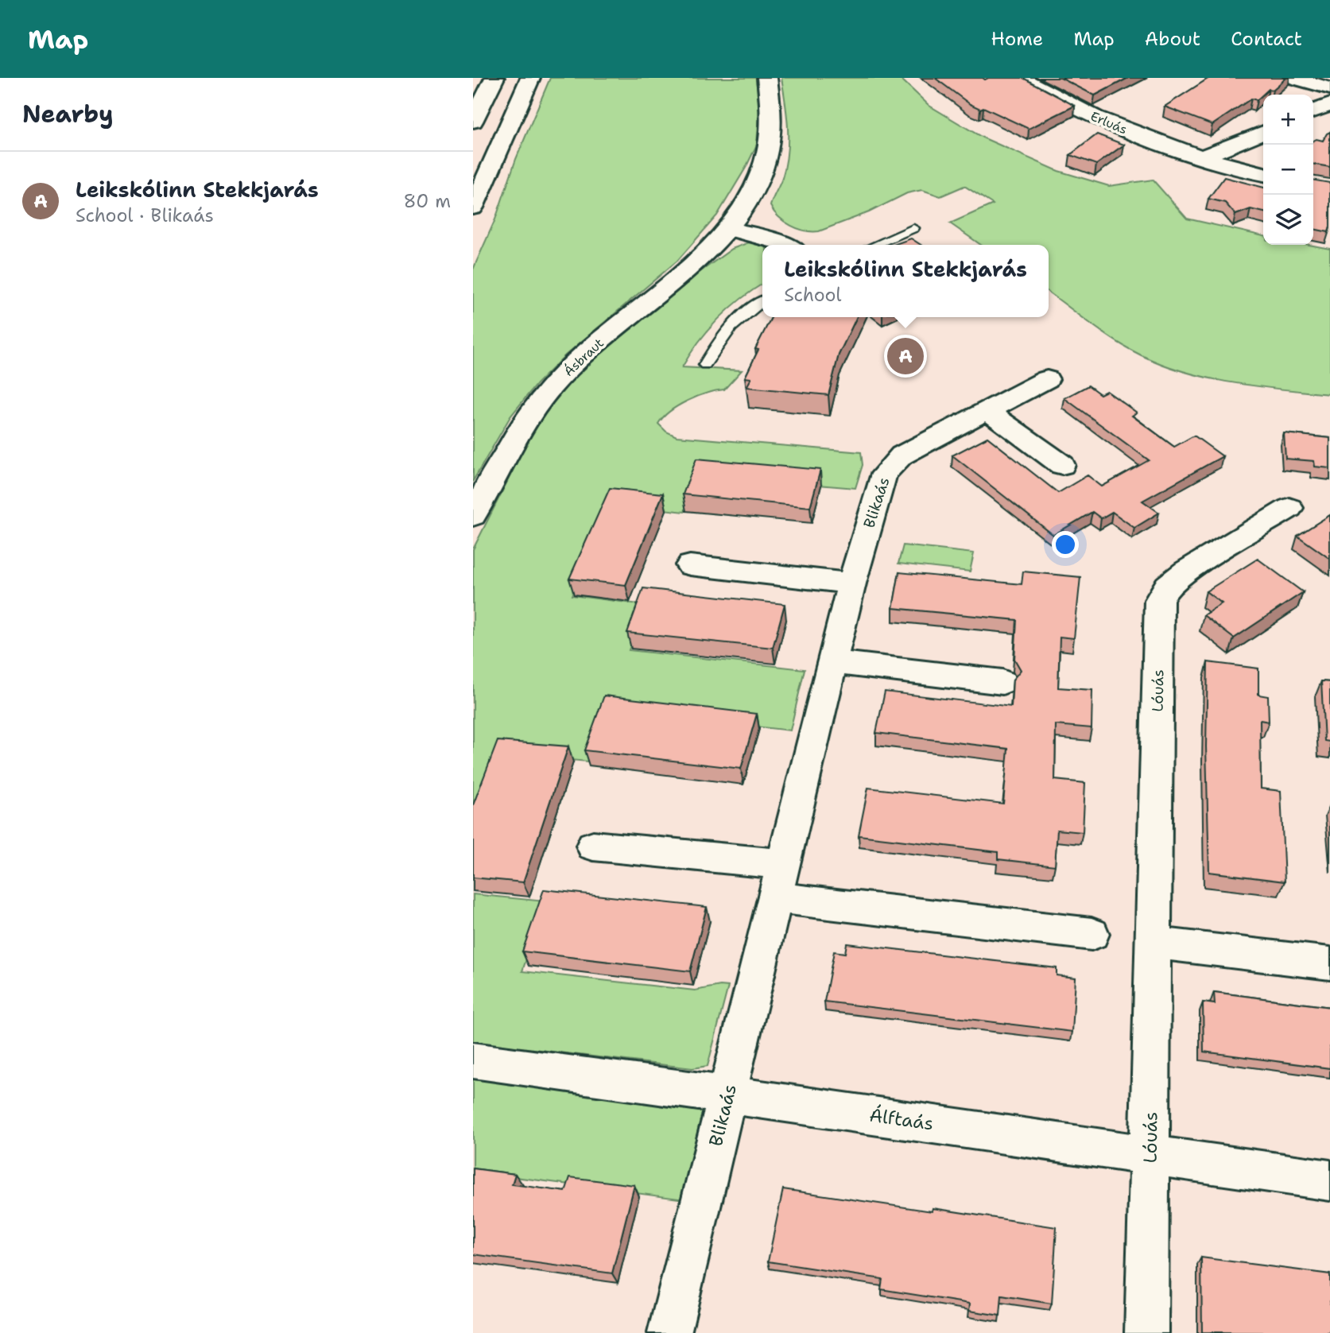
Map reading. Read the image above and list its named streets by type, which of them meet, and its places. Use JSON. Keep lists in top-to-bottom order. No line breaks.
{"streets":{"main road":["Erluás","Ásbraut","Blikaás","Lóuás","Álftaás"]},"crossings":[["Blikaás","Álftaás"],["Lóuás","Álftaás"]],"page":{"header":"Map","nav":["Home","Map","About","Contact"],"heading":"Nearby","map_buttons":["+","−"],"list":[{"mark":"A","name":"Leikskólinn Stekkjarás","note":"School · Blikaás","value":"80 m"}],"popup":["Leikskólinn Stekkjarás","School"],"pins":"A"}}
